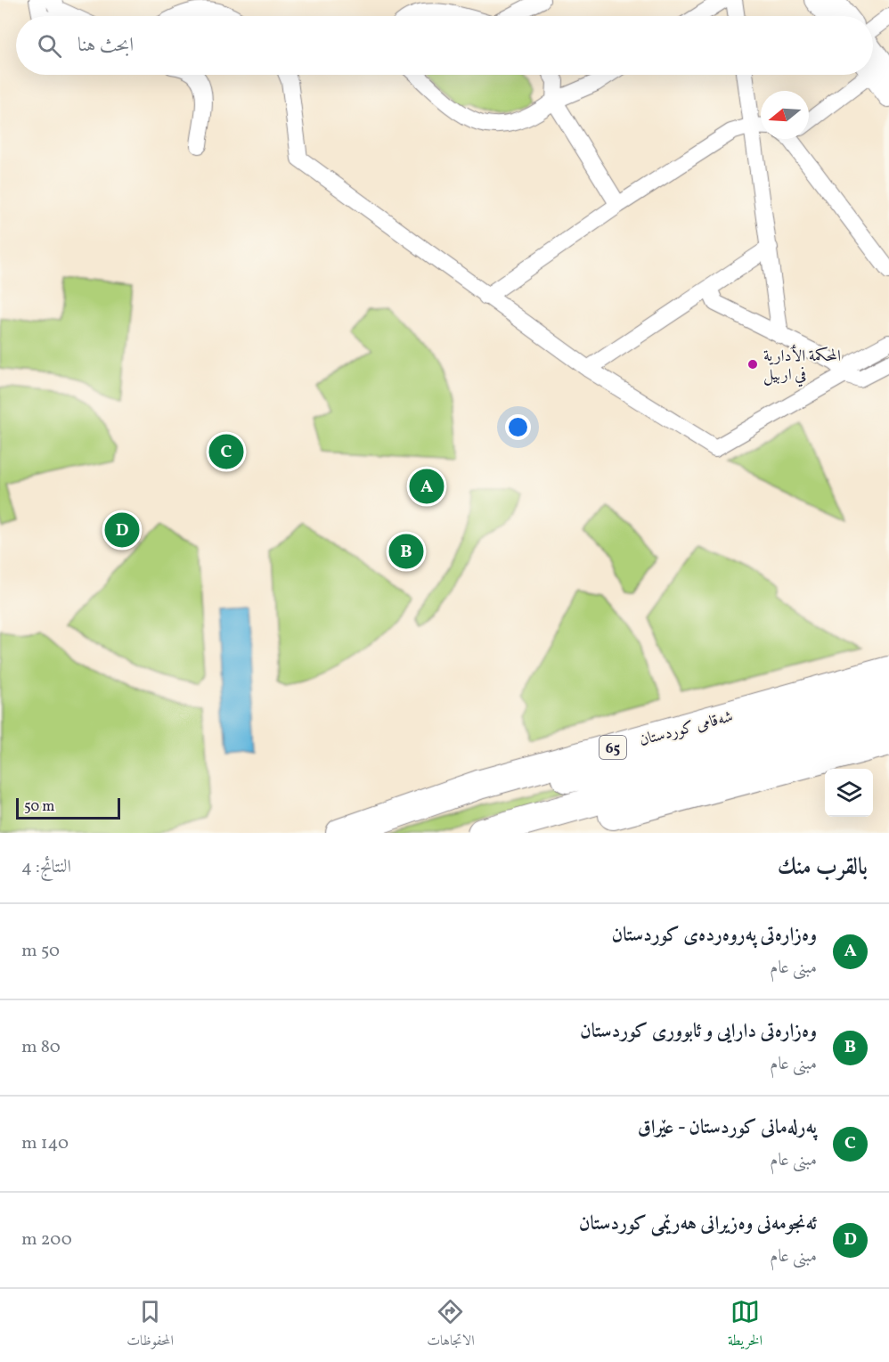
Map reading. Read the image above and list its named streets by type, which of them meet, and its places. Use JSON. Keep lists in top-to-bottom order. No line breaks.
{"streets":{"highway":["شەقامی کوردستان","65"]},"places":["المحكمة الٲدارية في اربيل"],"scale_bar":"50 m","north":"left","page":{"search":"ابحث هنا","pins":["C","A","D","B"],"scale":"50 m","heading":["بالقرب منك","النتائج: 4"],"list":[{"mark":"A","name":"وەزارەتی پەروەردەی کوردستان","note":"مبنى عام","value":"50 m"},{"mark":"B","name":"وەزارەتی دارایی و ئابووری کوردستان","note":"مبنى عام","value":"80 m"},{"mark":"C","name":"پەرلەمانی کوردستان - عێراق","note":"مبنى عام","value":"140 m"},{"mark":"D","name":"ئەنجومەنی وەزیرانی هەرێمی کوردستان","note":"مبنى عام","value":"200 m"}],"nav":["الخريطة","الاتجاهات","المحفوظات"]}}
